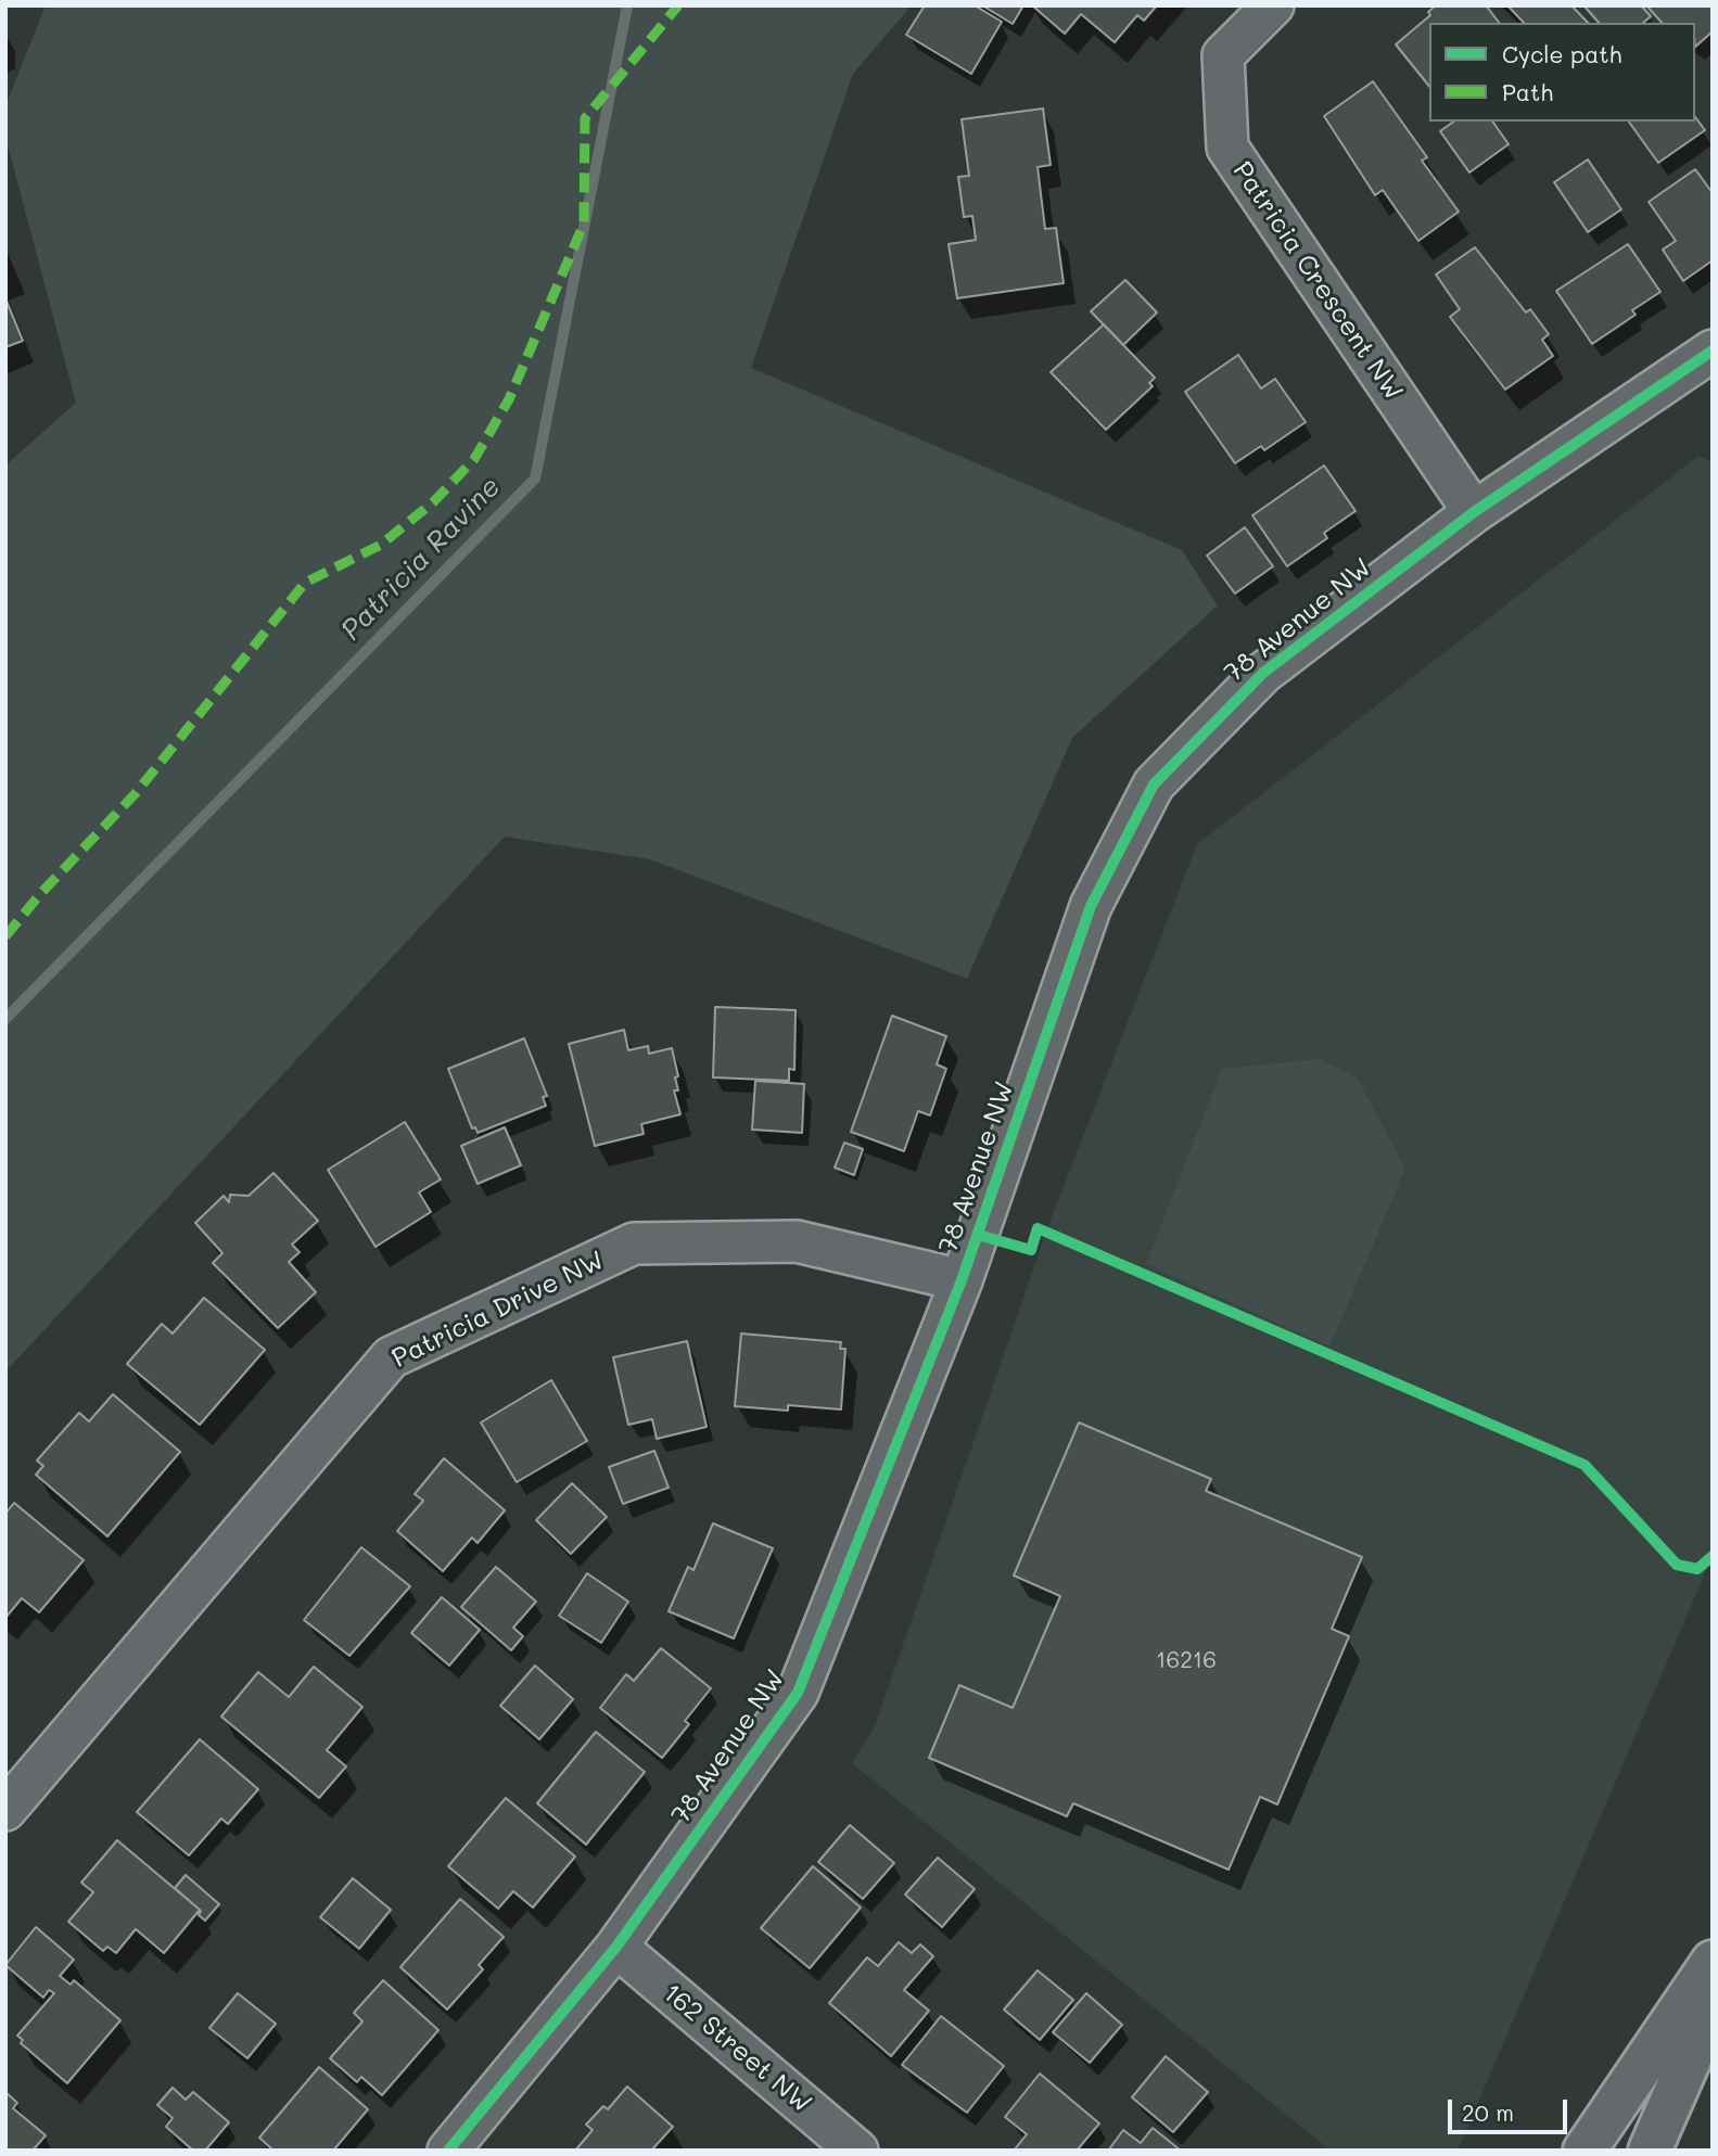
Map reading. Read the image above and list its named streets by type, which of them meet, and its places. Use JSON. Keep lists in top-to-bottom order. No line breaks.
{"streets":{"street":["Patricia Crescent NW","78 Avenue NW","Patricia Drive NW","162 Street NW"]},"crossings":[["Patricia Crescent NW","78 Avenue NW"],["78 Avenue NW","Patricia Drive NW"],["78 Avenue NW","162 Street NW"]],"water":["Patricia Ravine"],"house_numbers":["16216"],"legend":["Cycle path","Path"],"scale_bar":"20 m"}
